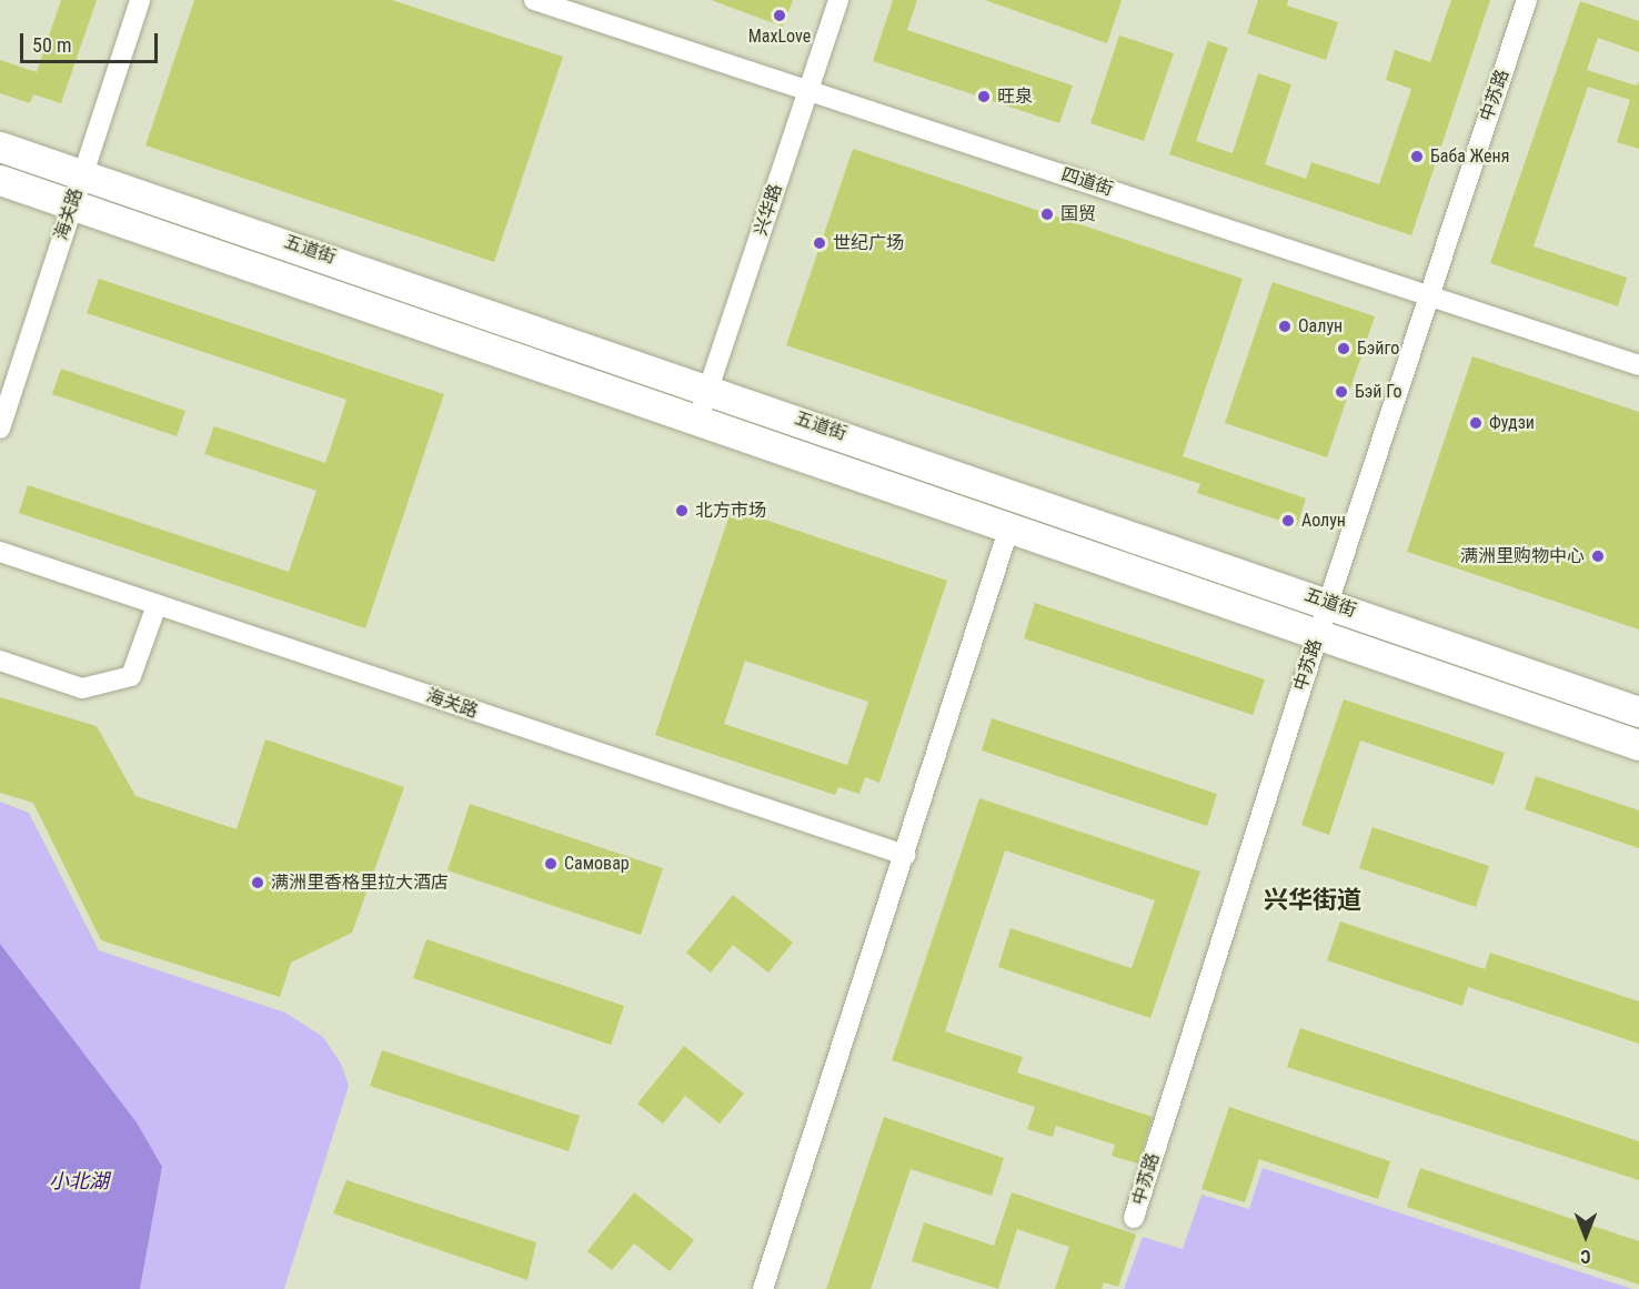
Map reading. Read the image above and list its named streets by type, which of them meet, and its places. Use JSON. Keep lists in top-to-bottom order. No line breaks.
{"streets":{"highway":["五道街"],"street":["中苏路","四道街","兴华路","海关路"]},"crossings":[["中苏路","四道街"],["中苏路","五道街"],["四道街","兴华路"],["兴华路","五道街"],["海关路","五道街"]],"districts":["兴华街道"],"water":["小北湖"],"places":["MaxLove","旺泉","Баба Женя","国贸","世纪广场","Оалун","Бэйго","Бэй Го","Фудзи","北方市场","Аолун","满洲里购物中心","Самовар","满洲里香格里拉大酒店"],"scale_bar":"50 m","north":"bottom"}
